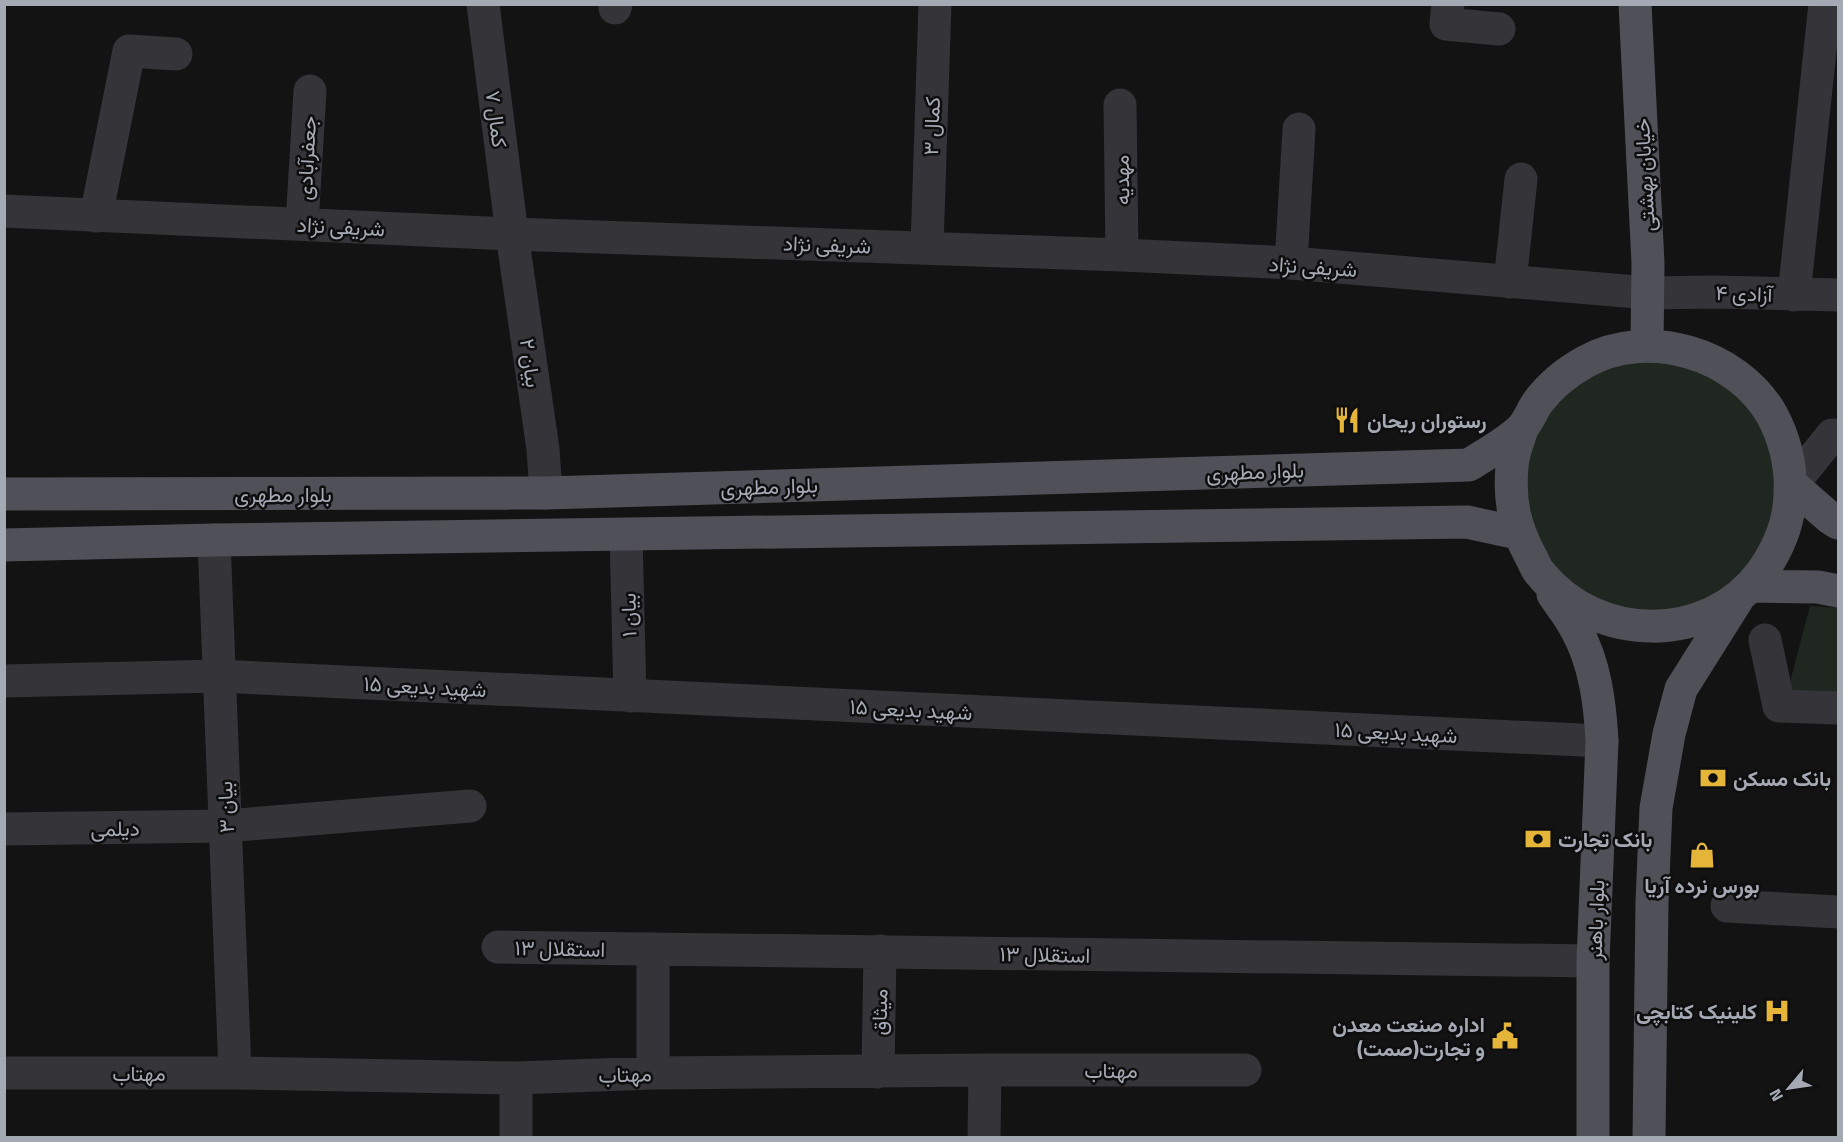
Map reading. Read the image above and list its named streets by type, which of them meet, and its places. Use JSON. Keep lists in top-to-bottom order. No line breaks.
{"streets":{"main road":["خیابان بهشتی","بلوار مطهری","بلوار باهنر"],"street":["کمال ۷","کمال ۳","جعفرآبادی","مهدیه","شریفی نژاد","آزادی ۴","بیان ۲","بیان ۱","شهید بدیعی ۱۵","بیان ۳","دیلمی","استقلال ۱۳","میثاق","مهتاب"]},"crossings":[["کمال ۷","شریفی نژاد"],["کمال ۷","بیان ۲"],["کمال ۳","شریفی نژاد"],["جعفرآبادی","شریفی نژاد"],["خیابان بهشتی","شریفی نژاد"],["خیابان بهشتی","آزادی ۴"],["مهدیه","شریفی نژاد"],["شریفی نژاد","آزادی ۴"],["شریفی نژاد","بیان ۲"],["بیان ۲","بلوار مطهری"],["بیان ۱","شهید بدیعی ۱۵"],["شهید بدیعی ۱۵","بیان ۳"],["شهید بدیعی ۱۵","بلوار باهنر"],["بیان ۳","دیلمی"],["بیان ۳","مهتاب"],["بلوار باهنر","استقلال ۱۳"],["استقلال ۱۳","میثاق"],["میثاق","مهتاب"]],"places":{"restaurant":["رستوران ریحان"],"bank":["بانک مسکن","بانک تجارت"],"shop":["بورس نرده آریا"],"hospital":["کلینیک کتابچی"],"public building":["اداره صنعت معدن و تجارت(صمت)"]},"north":"bottom left"}
